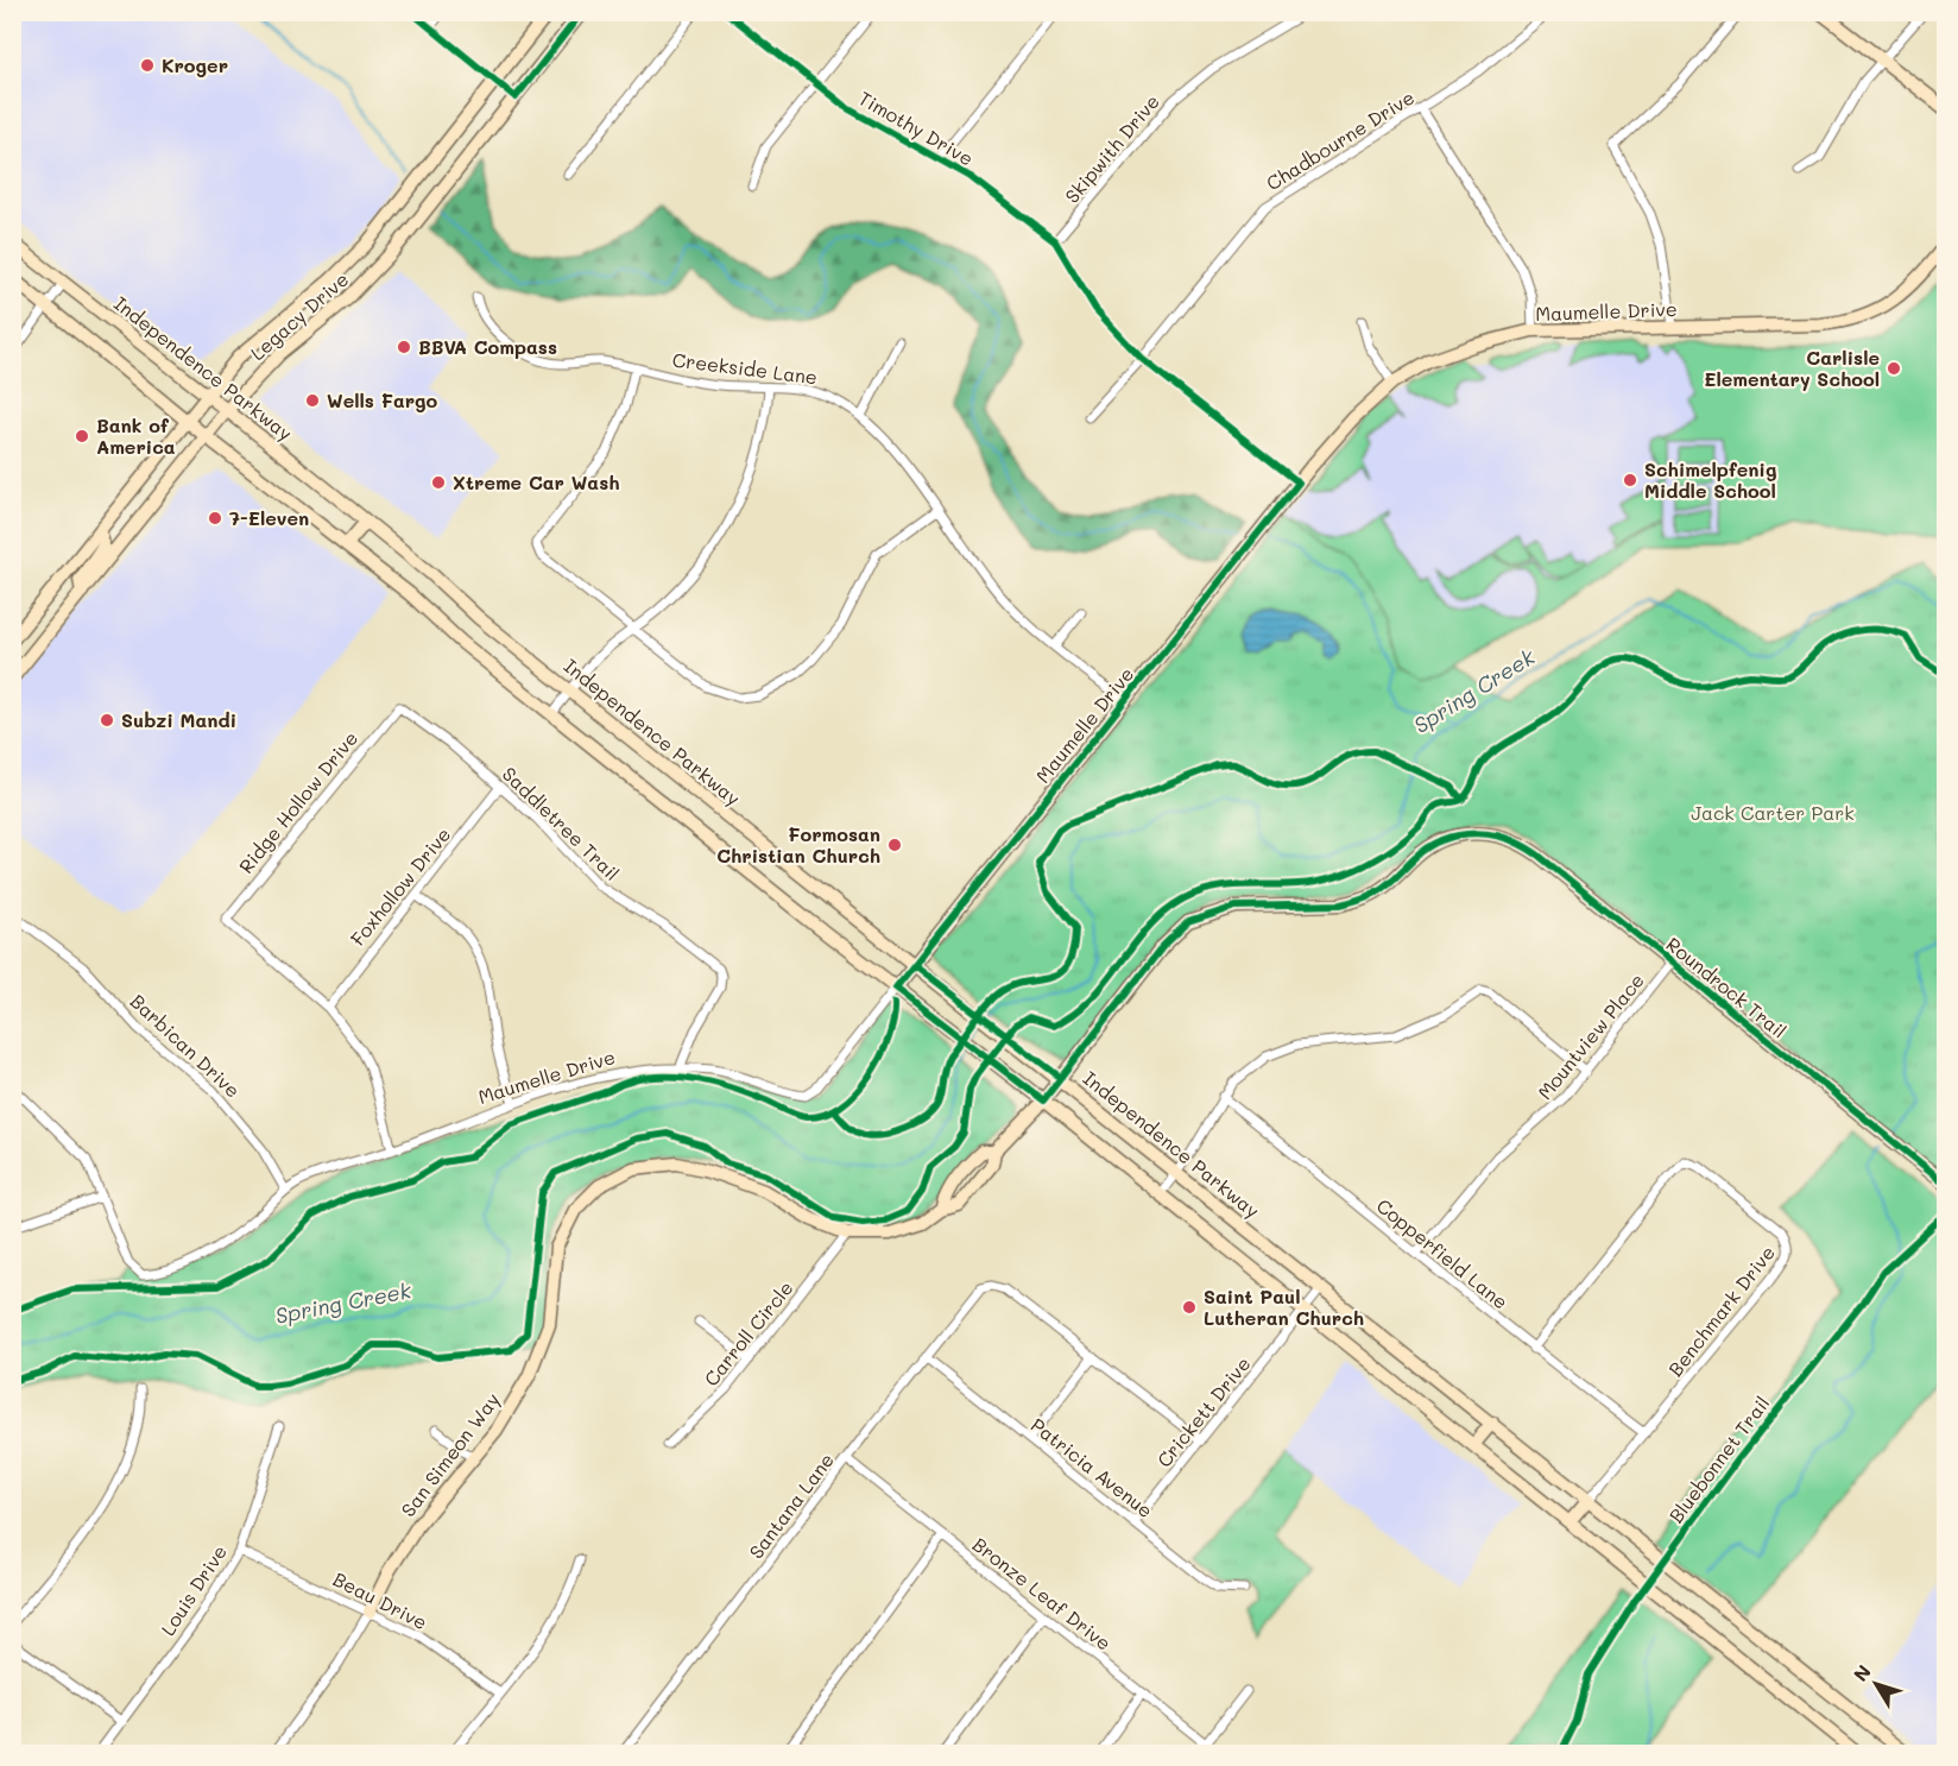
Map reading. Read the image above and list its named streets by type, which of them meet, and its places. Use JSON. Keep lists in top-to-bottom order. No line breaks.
{"streets":{"main road":["Maumelle Drive","Legacy Drive","Independence Parkway","Roundrock Trail","San Simeon Way"],"street":["Timothy Drive","Chadbourne Drive","Skipwith Drive","Creekside Lane","Ridge Hollow Drive","Saddletree Trail","Foxhollow Drive","Mountview Place","Barbican Drive","Copperfield Lane","Benchmark Drive","Carroll Circle","Crickett Drive","Patricia Avenue","Santana Lane","Louis Drive","Bronze Leaf Drive","Beau Drive"],"cycle path":["Bluebonnet Trail"]},"crossings":[["Timothy Drive","Chadbourne Drive"],["Timothy Drive","Skipwith Drive"],["Timothy Drive","Maumelle Drive"],["Maumelle Drive","Independence Parkway"],["Maumelle Drive","Creekside Lane"],["Maumelle Drive","Saddletree Trail"],["Maumelle Drive","Barbican Drive"],["Legacy Drive","Independence Parkway"],["Independence Parkway","Benchmark Drive"],["Independence Parkway","Crickett Drive"],["Independence Parkway","San Simeon Way"],["Ridge Hollow Drive","Saddletree Trail"],["Ridge Hollow Drive","Foxhollow Drive"],["Saddletree Trail","Foxhollow Drive"],["Roundrock Trail","Mountview Place"],["Roundrock Trail","San Simeon Way"],["Mountview Place","Copperfield Lane"],["Copperfield Lane","Benchmark Drive"],["Carroll Circle","San Simeon Way"],["Crickett Drive","Patricia Avenue"],["San Simeon Way","Beau Drive"],["Patricia Avenue","Santana Lane"],["Santana Lane","Bronze Leaf Drive"],["Louis Drive","Beau Drive"]],"water":["Spring Creek"],"parks":["Jack Carter Park"],"places":["Kroger","BBVA Compass","Carlisle Elementary School","Wells Fargo","Bank of America","Schimelpfenig Middle School","Xtreme Car Wash","7-Eleven","Subzi Mandi","Formosan Christian Church","Saint Paul Lutheran Church"],"north":"top left"}
